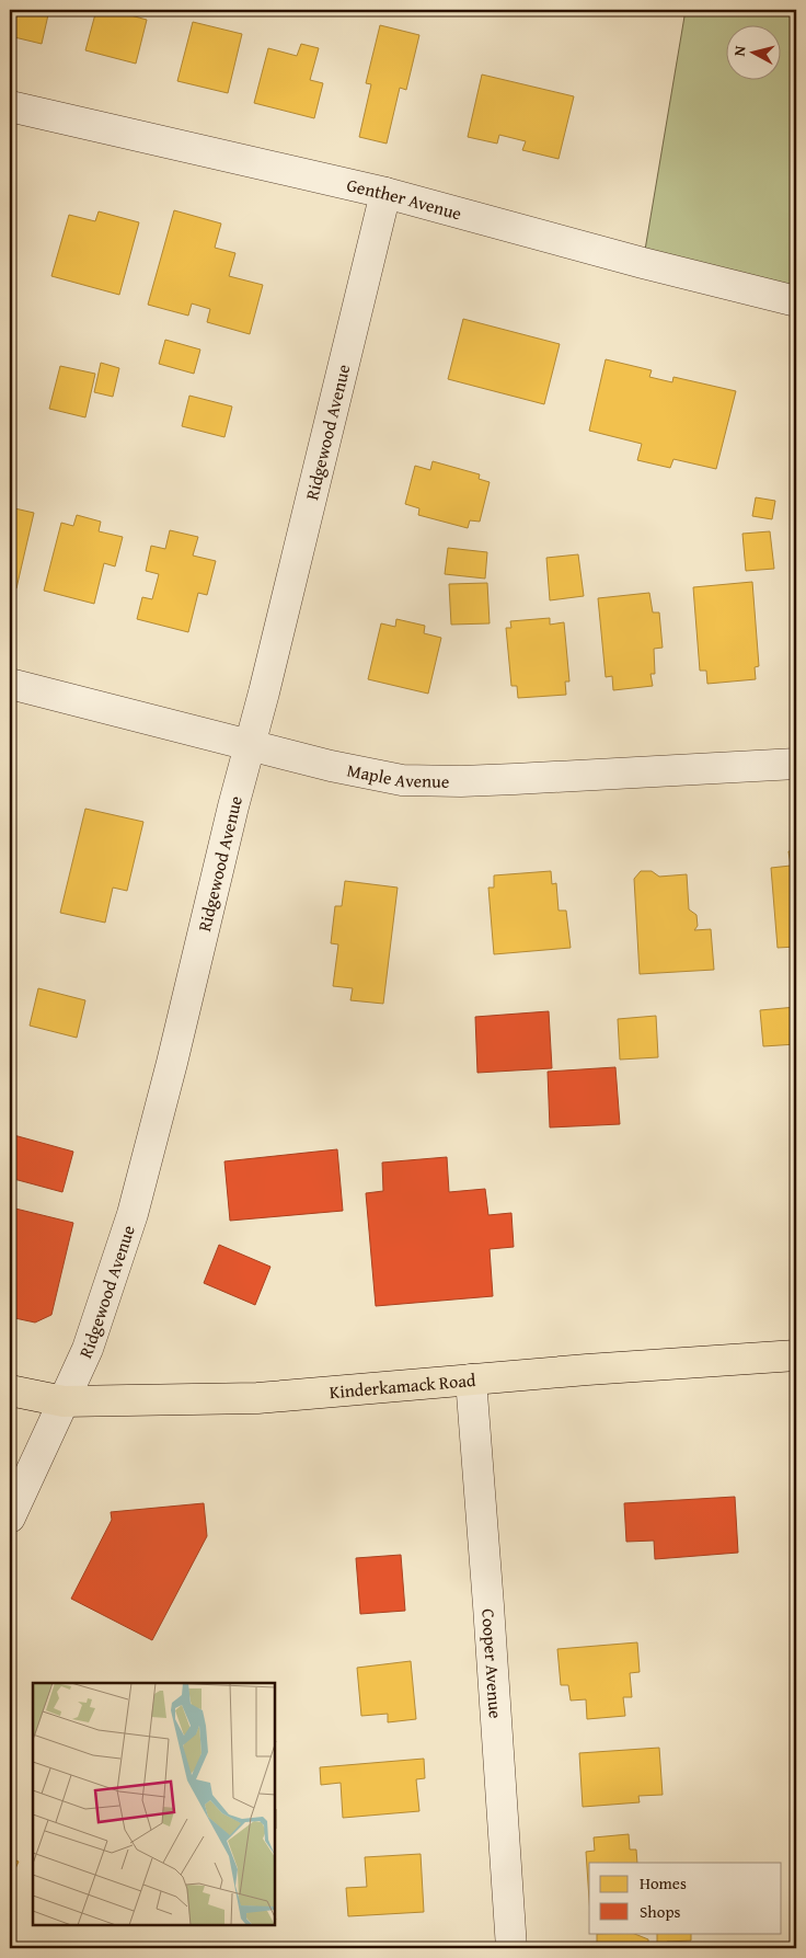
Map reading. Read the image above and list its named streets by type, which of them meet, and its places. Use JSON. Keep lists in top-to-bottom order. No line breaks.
{"streets":{"main road":["Kinderkamack Road"],"street":["Genther Avenue","Ridgewood Avenue","Maple Avenue","Cooper Avenue"]},"crossings":[["Genther Avenue","Ridgewood Avenue"],["Ridgewood Avenue","Maple Avenue"],["Ridgewood Avenue","Kinderkamack Road"],["Kinderkamack Road","Cooper Avenue"]],"legend":["Homes","Shops"],"north":"left"}
